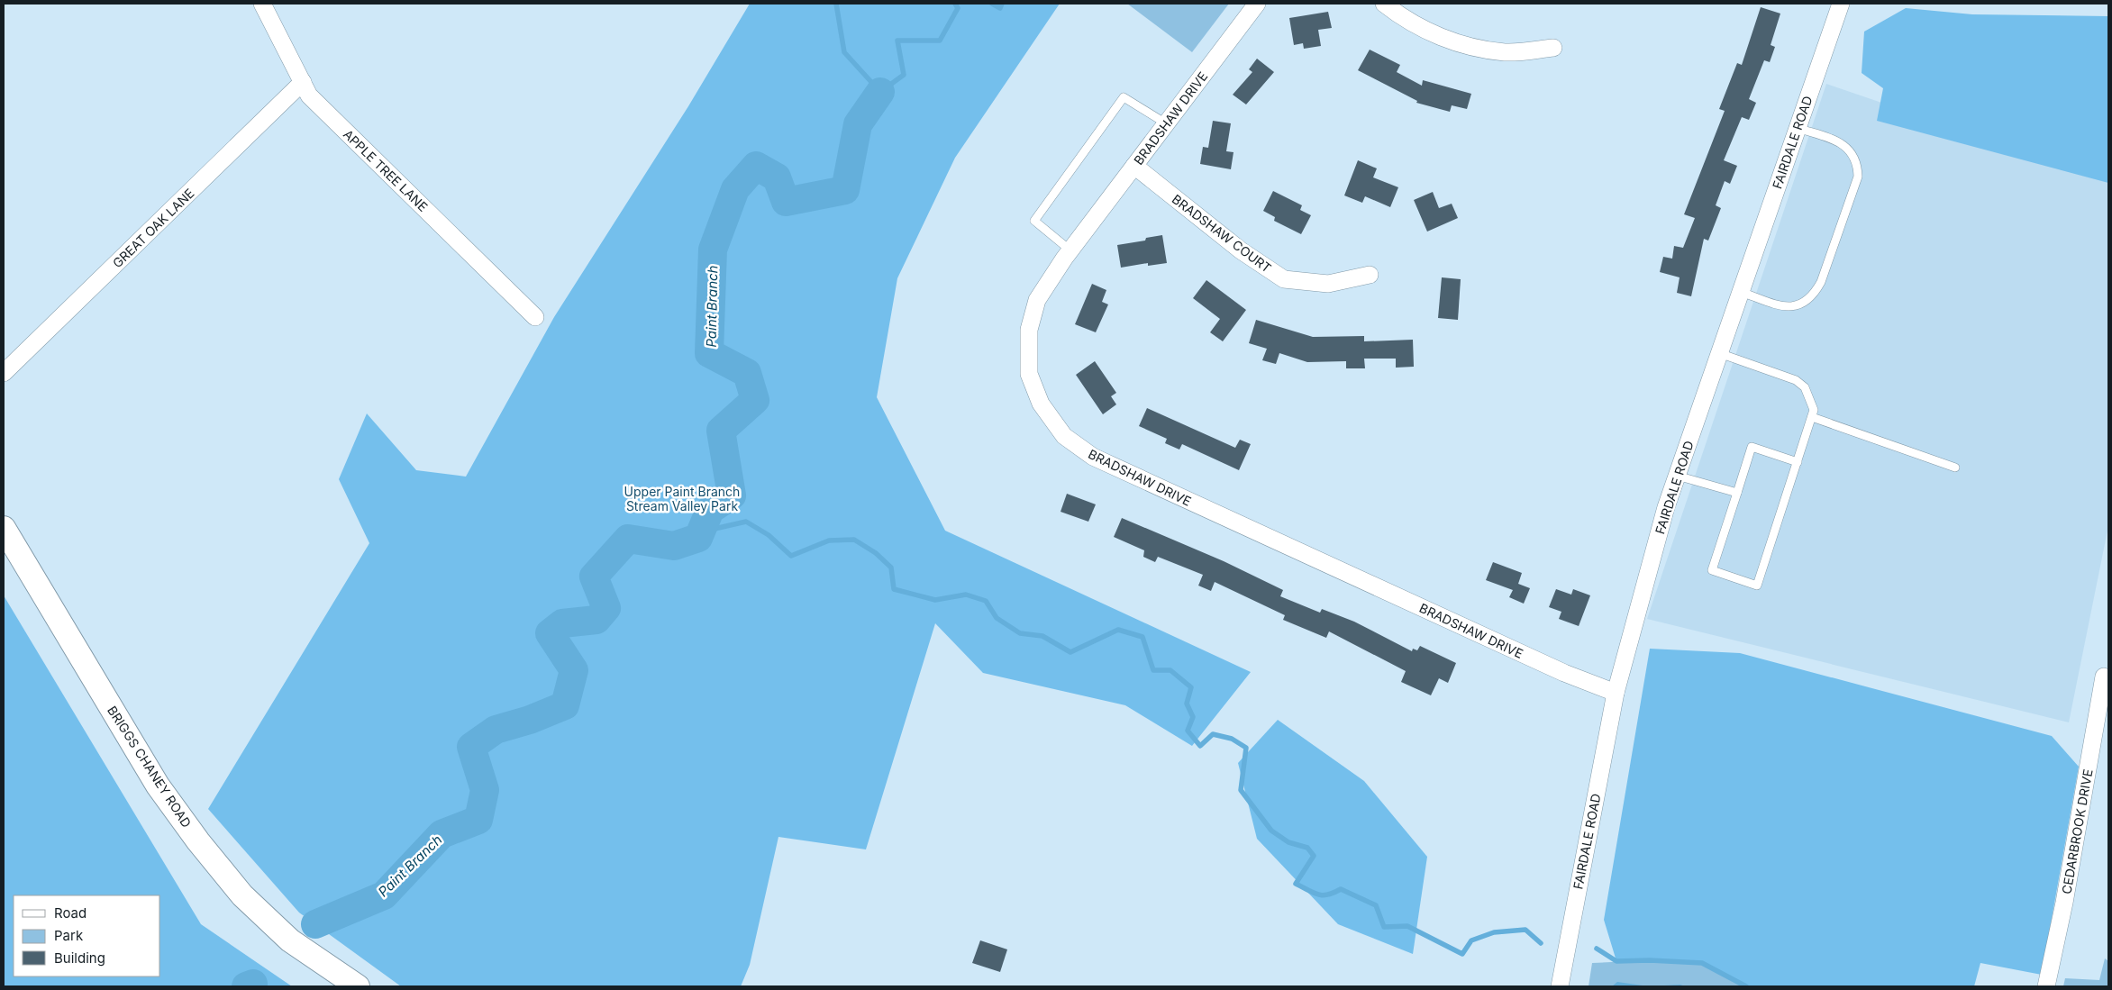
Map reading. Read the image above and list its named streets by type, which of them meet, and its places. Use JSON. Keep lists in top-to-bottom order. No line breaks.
{"streets":{"main road":["BRIGGS CHANEY ROAD"],"street":["BRADSHAW DRIVE","FAIRDALE ROAD","APPLE TREE LANE","GREAT OAK LANE","BRADSHAW COURT","CEDARBROOK DRIVE"]},"crossings":[["BRADSHAW DRIVE","FAIRDALE ROAD"],["BRADSHAW DRIVE","BRADSHAW COURT"],["APPLE TREE LANE","GREAT OAK LANE"]],"water":["Paint Branch"],"parks":["Upper Paint Branch Stream Valley Park"],"legend":["Road","Park","Building"]}
